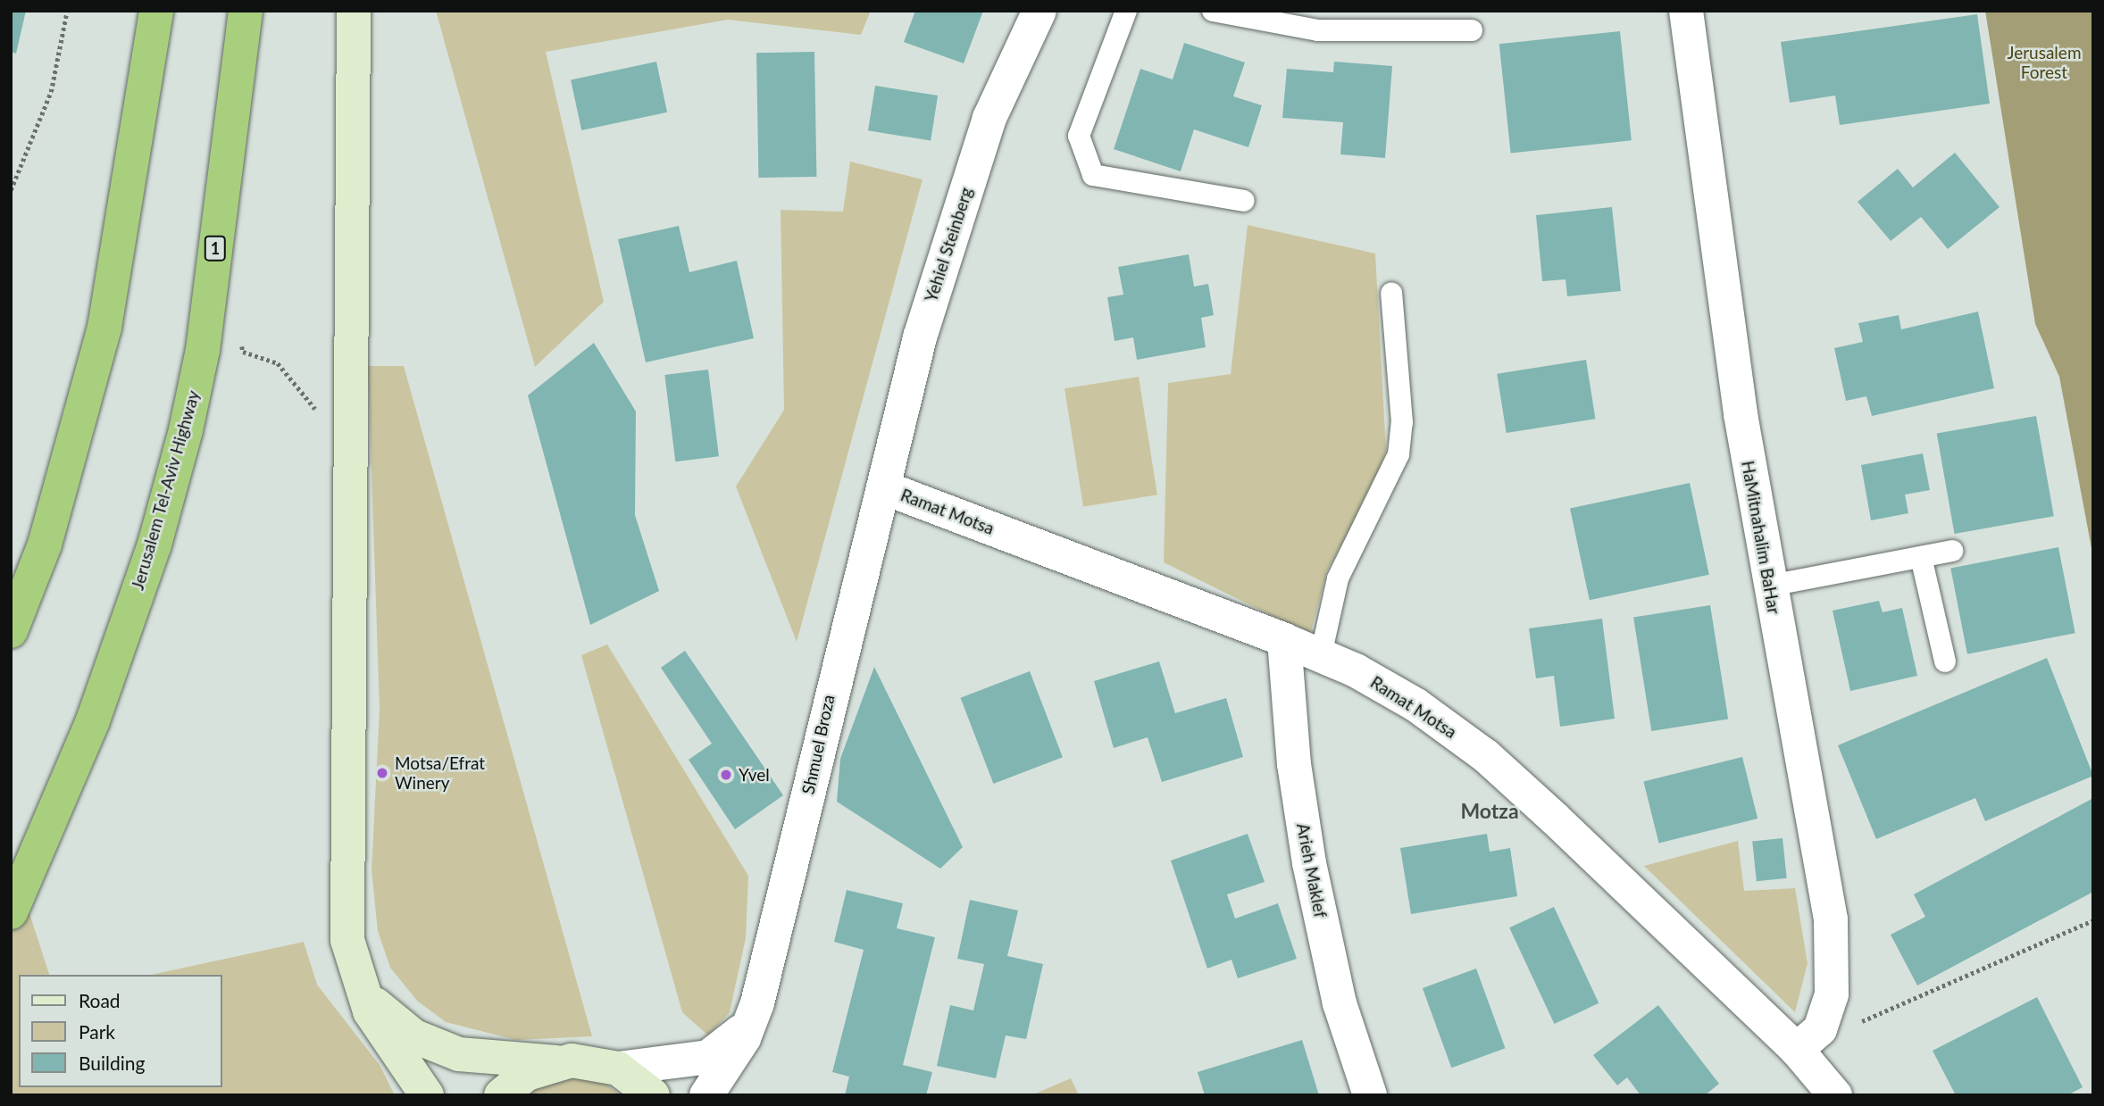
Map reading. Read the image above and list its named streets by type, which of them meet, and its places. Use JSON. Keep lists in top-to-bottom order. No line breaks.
{"streets":{"highway":["1","Jerusalem Tel-Aviv Highway"],"street":["Yehiel Steinberg","Ramat Motsa","HaMitnahalim BaHar","Shmuel Broza","Arieh Maklef"]},"crossings":[["Yehiel Steinberg","Ramat Motsa"],["Yehiel Steinberg","Shmuel Broza"],["Ramat Motsa","HaMitnahalim BaHar"],["Ramat Motsa","Shmuel Broza"],["Ramat Motsa","Arieh Maklef"]],"districts":["Motza"],"parks":["Jerusalem Forest"],"places":["Motsa/Efrat Winery","Yvel"],"legend":["Road","Park","Building"]}
